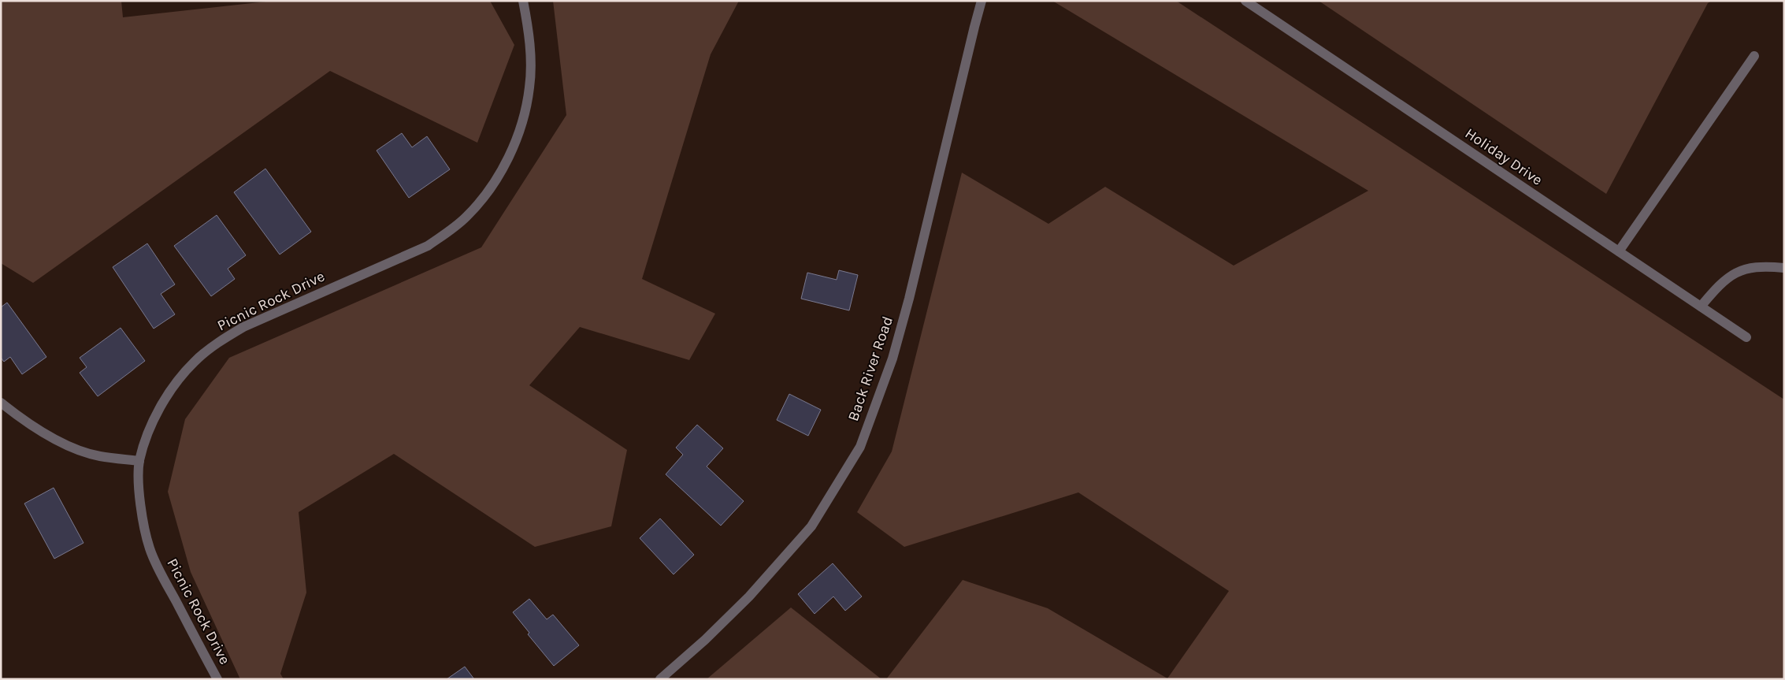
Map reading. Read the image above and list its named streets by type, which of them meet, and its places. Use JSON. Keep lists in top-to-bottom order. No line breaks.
{"streets":{"street":["Holiday Drive","Picnic Rock Drive","Back River Road"]}}
